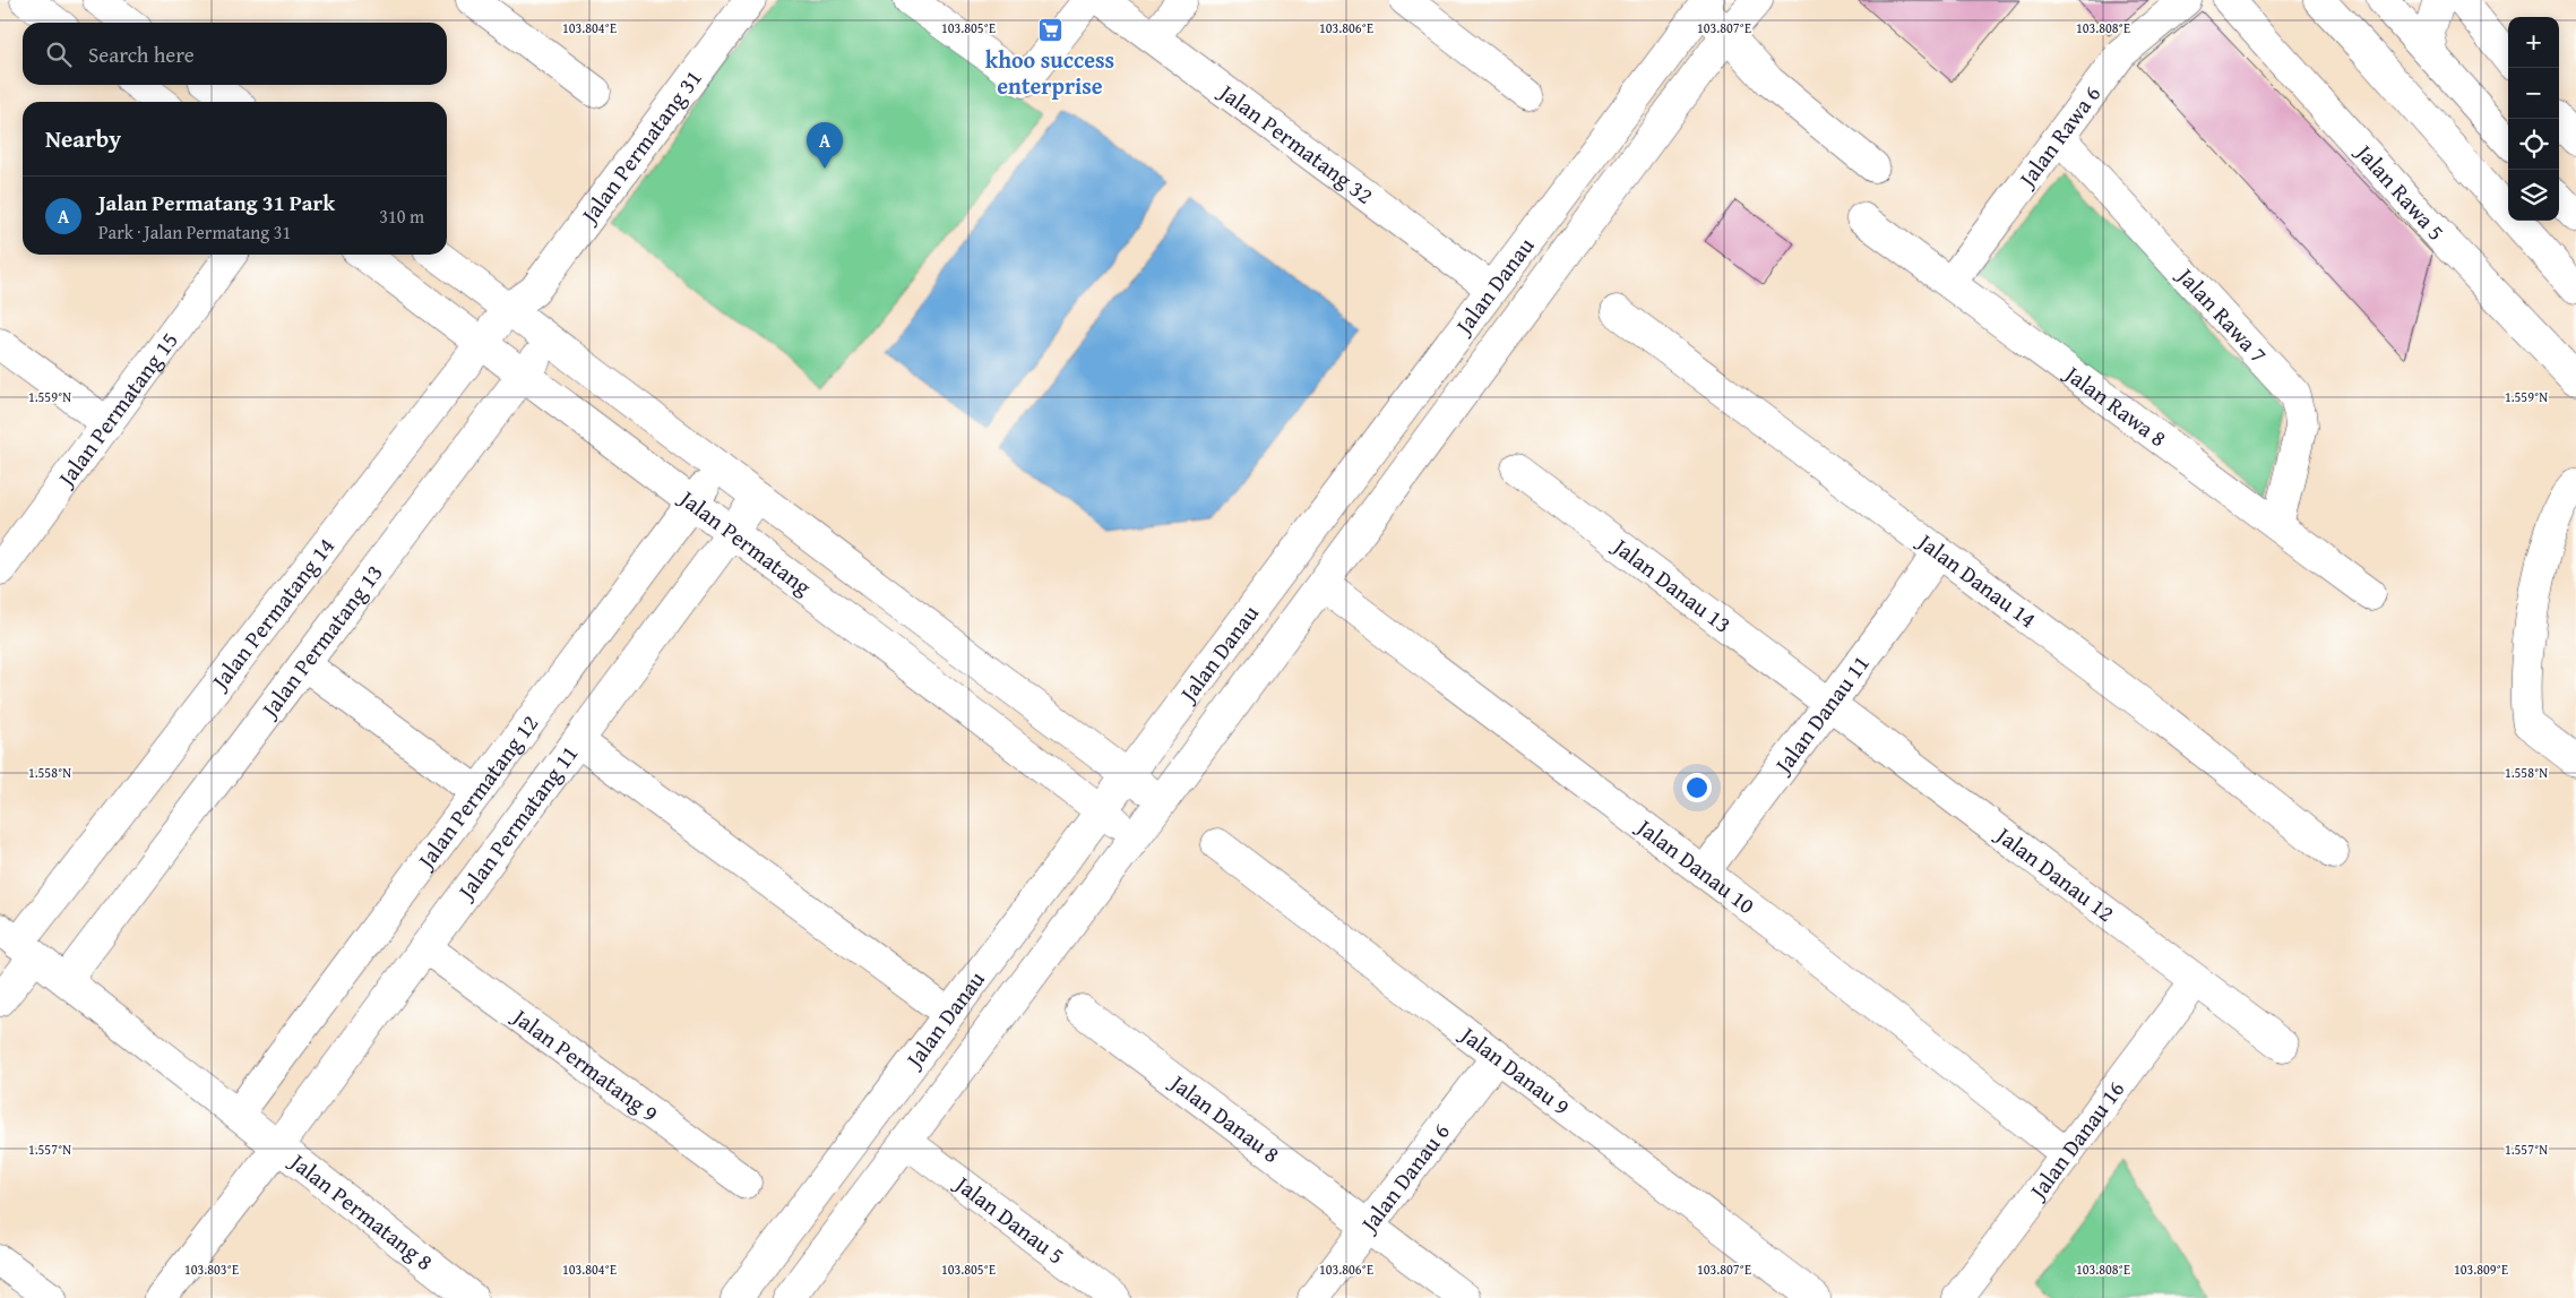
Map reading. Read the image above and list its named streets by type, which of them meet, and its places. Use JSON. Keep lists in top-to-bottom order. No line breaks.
{"streets":{"street":["Jalan Rawa 6","Jalan Permatang 31","Jalan Permatang 32","Jalan Rawa 5","Jalan Danau","Jalan Rawa 7","Jalan Rawa 8","Jalan Permatang 15","Jalan Permatang","Jalan Danau 14","Jalan Danau 13","Jalan Permatang 14","Jalan Permatang 13","Jalan Danau 11","Jalan Permatang 12","Jalan Permatang 11","Jalan Danau 10","Jalan Danau 12","Jalan Permatang 9","Jalan Danau 9","Jalan Danau 8","Jalan Danau 16","Jalan Danau 6","Jalan Permatang 8","Jalan Danau 5"]},"crossings":[["Jalan Rawa 6","Jalan Rawa 7"],["Jalan Rawa 6","Jalan Rawa 8"],["Jalan Permatang 31","Jalan Permatang 14"],["Jalan Permatang 32","Jalan Danau"],["Jalan Danau","Jalan Permatang"],["Jalan Danau","Jalan Danau 10"],["Jalan Danau","Jalan Danau 5"],["Jalan Rawa 7","Jalan Rawa 8"],["Jalan Permatang","Jalan Permatang 14"],["Jalan Permatang","Jalan Permatang 13"],["Jalan Permatang","Jalan Permatang 12"],["Jalan Permatang","Jalan Permatang 11"],["Jalan Danau 14","Jalan Danau 11"],["Jalan Danau 13","Jalan Danau 11"],["Jalan Danau 13","Jalan Danau 12"],["Jalan Permatang 14","Jalan Permatang 8"],["Jalan Permatang 13","Jalan Permatang 8"],["Jalan Danau 11","Jalan Danau 10"],["Jalan Danau 11","Jalan Danau 12"],["Jalan Permatang 12","Jalan Permatang 8"],["Jalan Permatang 11","Jalan Permatang 9"],["Jalan Permatang 11","Jalan Permatang 8"],["Jalan Danau 10","Jalan Danau 16"],["Jalan Danau 12","Jalan Danau 16"],["Jalan Danau 9","Jalan Danau 6"],["Jalan Danau 8","Jalan Danau 6"]],"places":{"supermarket":["khoo success enterprise"]},"page":{"map_buttons":["+","−"],"search":"Search here","heading":"Nearby","pins":"A","list":[{"mark":"A","name":"Jalan Permatang 31 Park","note":"Park · Jalan Permatang 31","value":"310 m"}]},"coordinates":["103.804°E","103.805°E","103.806°E","103.807°E","103.808°E","1.559°N","1.558°N","1.557°N","103.803°E","103.809°E"]}
